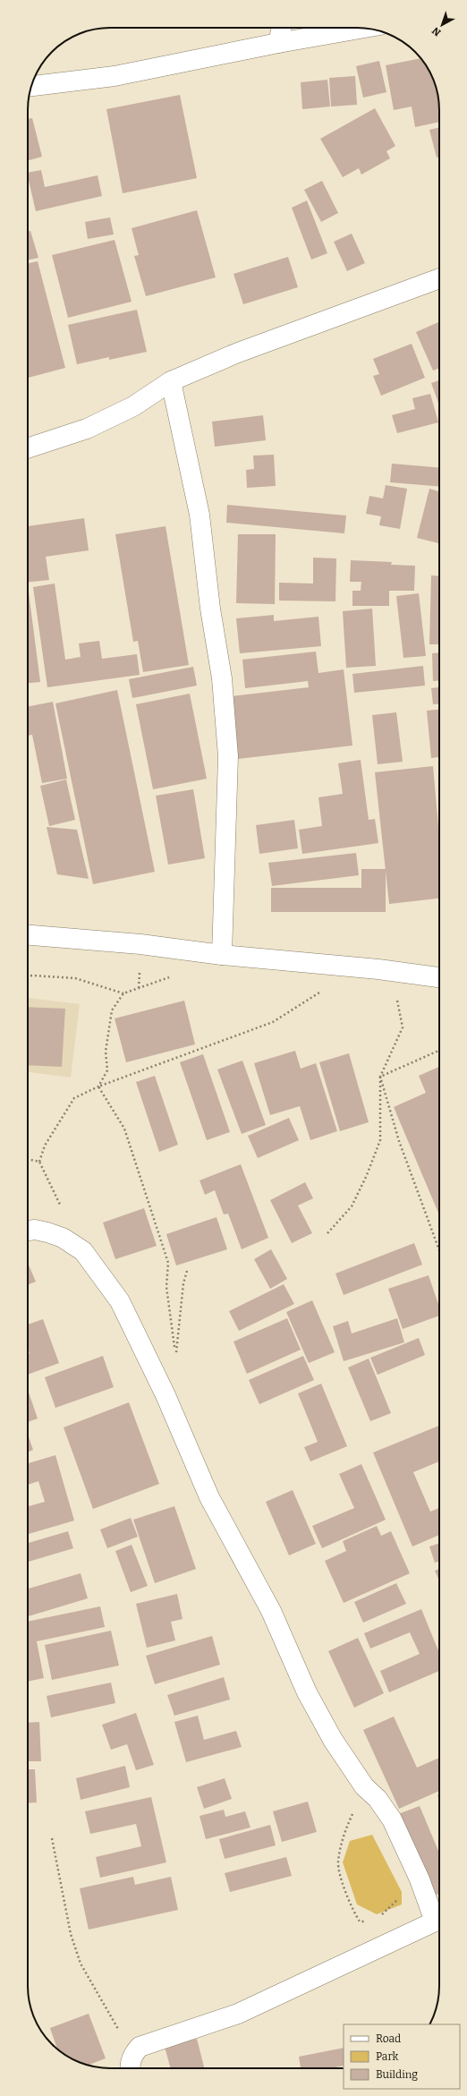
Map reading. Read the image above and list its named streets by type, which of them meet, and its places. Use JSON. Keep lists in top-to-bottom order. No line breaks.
{"legend":["Road","Park","Building"],"north":"bottom left"}
